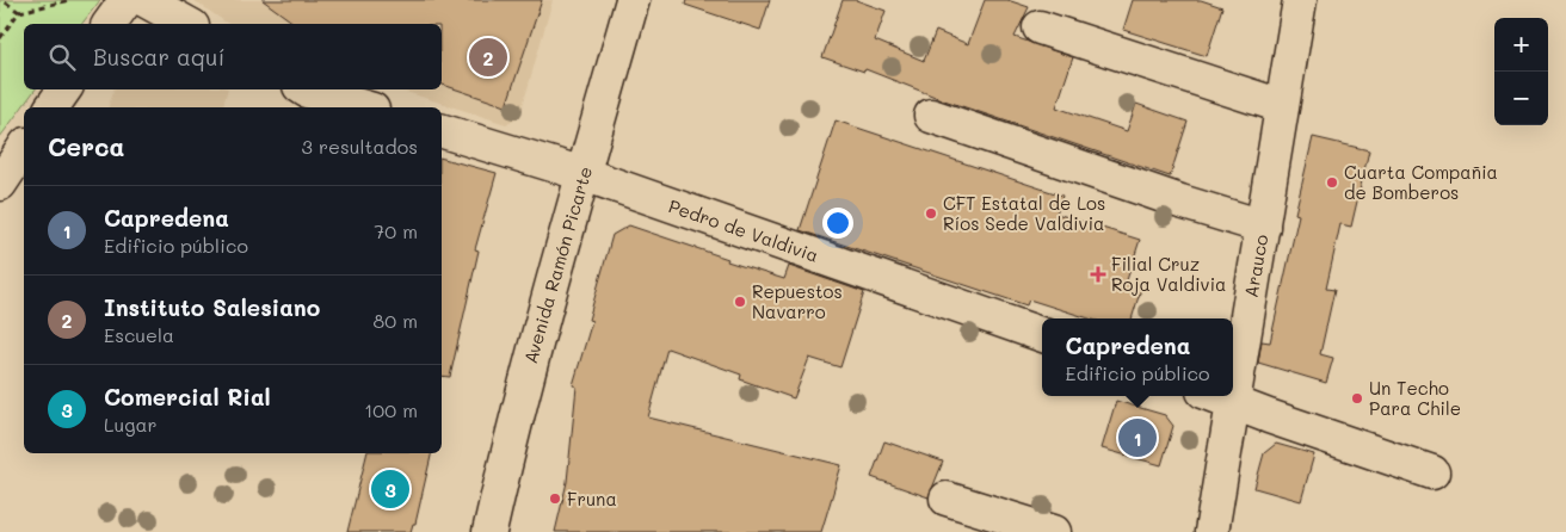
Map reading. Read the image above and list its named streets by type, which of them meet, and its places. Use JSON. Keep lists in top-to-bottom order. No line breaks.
{"streets":{"street":["Pedro de Valdivia","Avenida Ramón Picarte","Arauco"]},"crossings":[["Pedro de Valdivia","Avenida Ramón Picarte"]],"places":{"other":["Cuarta Compañia de Bomberos","CFT Estatal de Los Ríos Sede Valdivia","Repuestos Navarro","Un Techo Para Chile","Fruna"],"health":["Filial Cruz Roja Valdivia"]},"page":{"map_buttons":["+","−"],"search":"Buscar aquí","pins":["2","1","3"],"heading":["Cerca","3 resultados"],"list":[{"mark":"1","name":"Capredena","note":"Edificio público","value":"70 m"},{"mark":"2","name":"Instituto Salesiano","note":"Escuela","value":"80 m"},{"mark":"3","name":"Comercial Rial","note":"Lugar","value":"100 m"}],"popup":["Capredena","Edificio público"]}}
